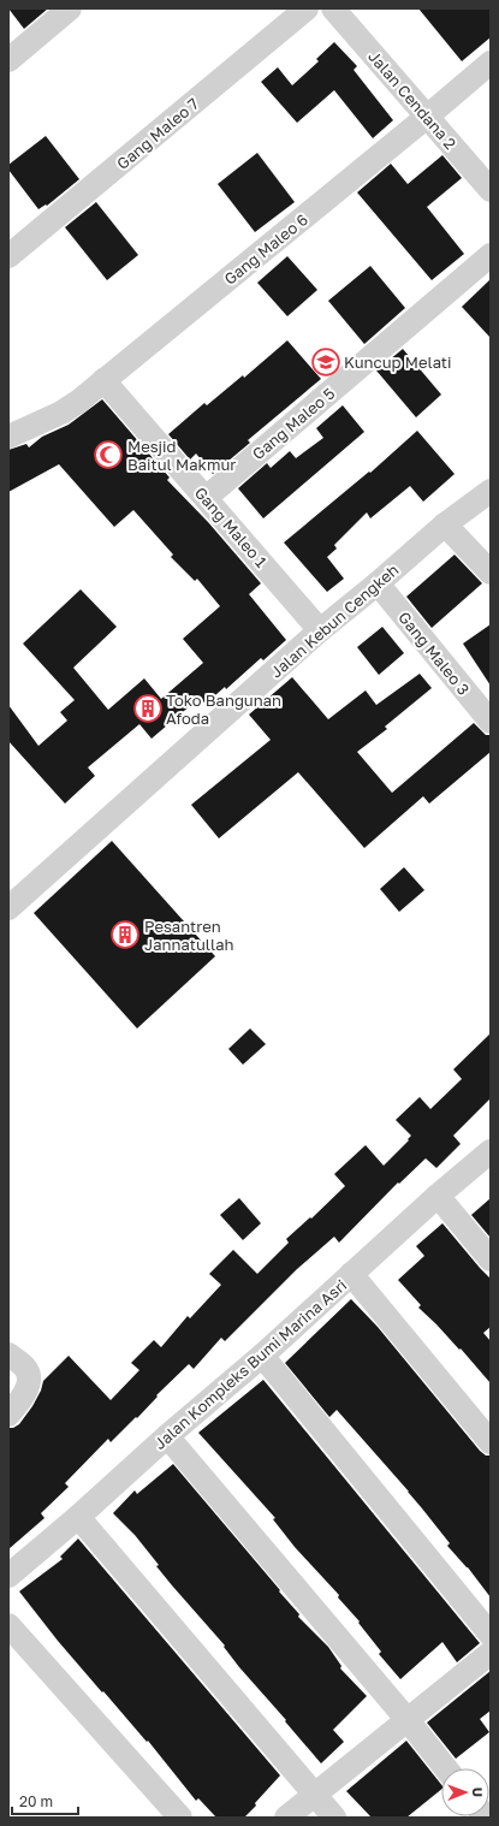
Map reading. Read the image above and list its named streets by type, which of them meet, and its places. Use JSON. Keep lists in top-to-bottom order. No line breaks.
{"streets":{"street":["Jalan Cendana 2","Gang Maleo 7","Gang Maleo 6","Gang Maleo 5","Gang Maleo 1","Jalan Kebun Cengkeh","Gang Maleo 3","Jalan Kompleks Bumi Marina Asri"]},"crossings":[["Jalan Cendana 2","Gang Maleo 6"],["Gang Maleo 6","Gang Maleo 1"],["Gang Maleo 5","Gang Maleo 1"],["Gang Maleo 1","Jalan Kebun Cengkeh"],["Jalan Kebun Cengkeh","Gang Maleo 3"]],"places":{"school or university":["Kuncup Melati"],"mosque":["Mesjid Baitul Makmur"],"building":["Toko Bangunan Afoda","Pesantren Jannatullah"]},"scale_bar":"20 m","north":"right"}
